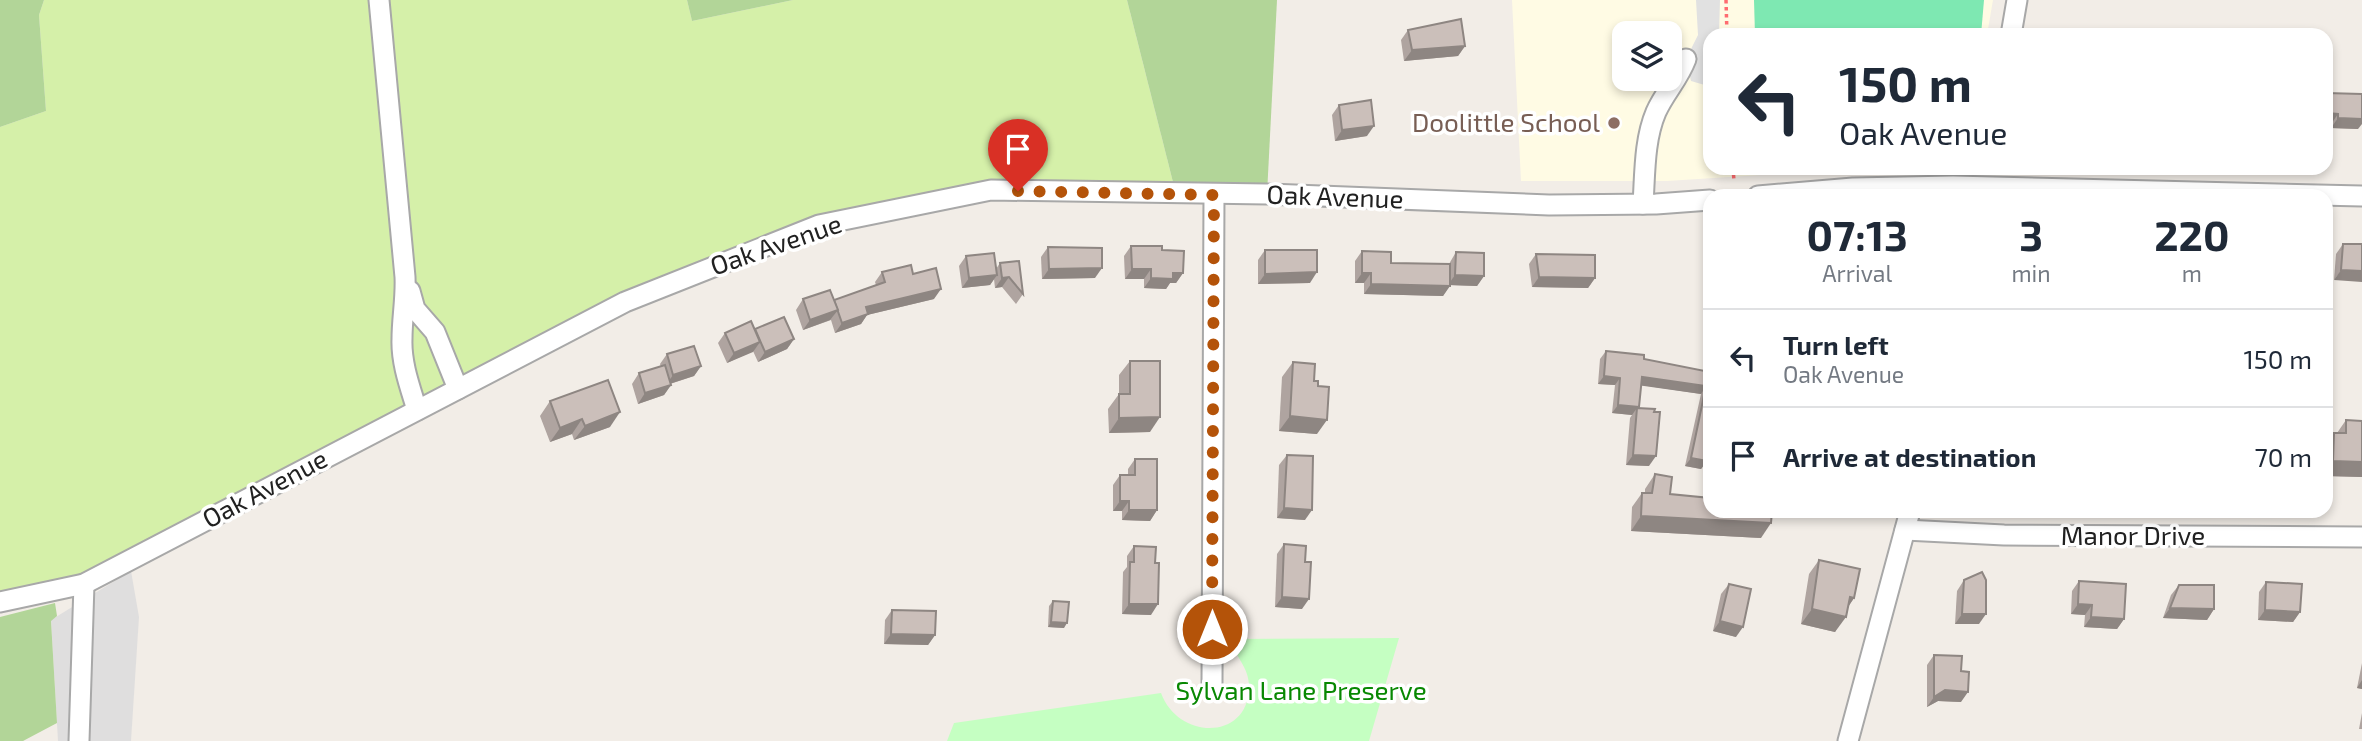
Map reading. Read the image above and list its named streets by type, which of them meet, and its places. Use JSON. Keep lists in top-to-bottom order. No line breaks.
{"streets":{"street":["Oak Avenue","Manor Drive"]},"parks":["Sylvan Lane Preserve"],"places":["Doolittle School"],"page":{"turn":["150 m","Oak Avenue"],"eta":["07:13","Arrival","3","min","220","m"],"list":[{"name":"Turn left","note":"Oak Avenue","value":"150 m"},{"name":"Arrive at destination","value":"70 m"}]}}
